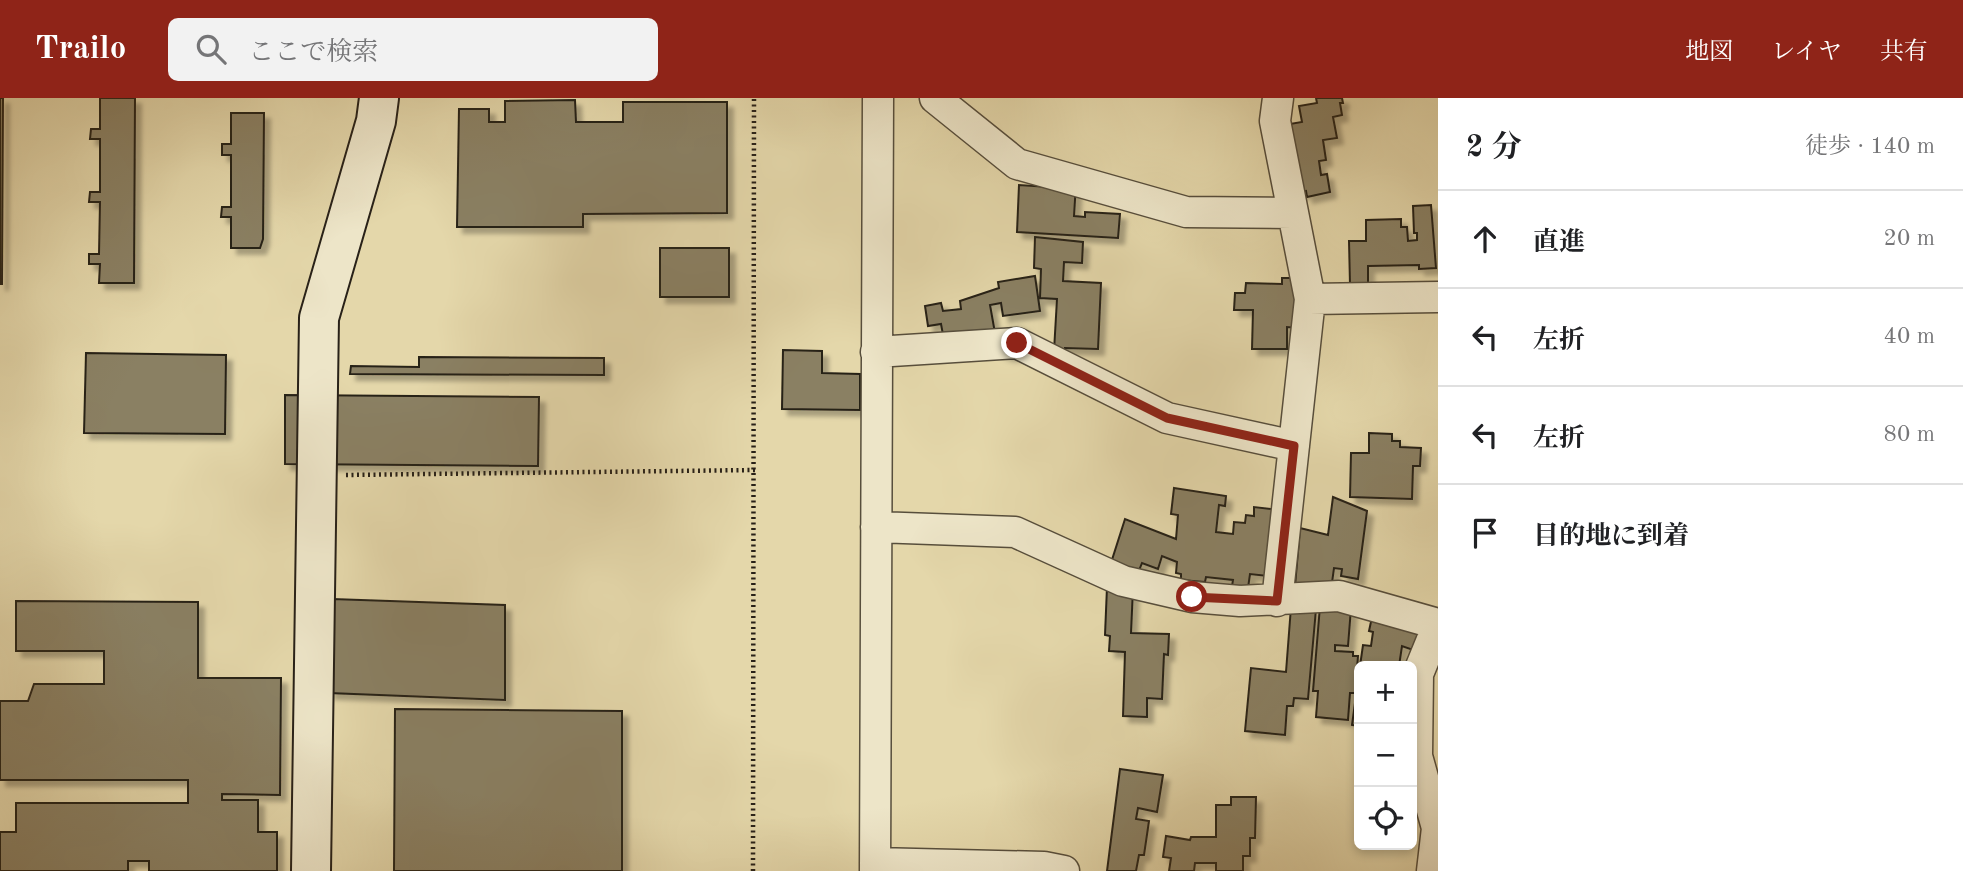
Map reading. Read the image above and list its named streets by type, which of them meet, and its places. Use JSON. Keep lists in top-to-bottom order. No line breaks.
{"page":{"header":"Trailo","search":"ここで検索","nav":["地図","レイヤ","共有"],"heading":["2 分","徒歩 · 140 m"],"list":[["直進","20 m"],["左折","40 m"],["左折","80 m"],"目的地に到着"],"map_buttons":["+","−"]}}
